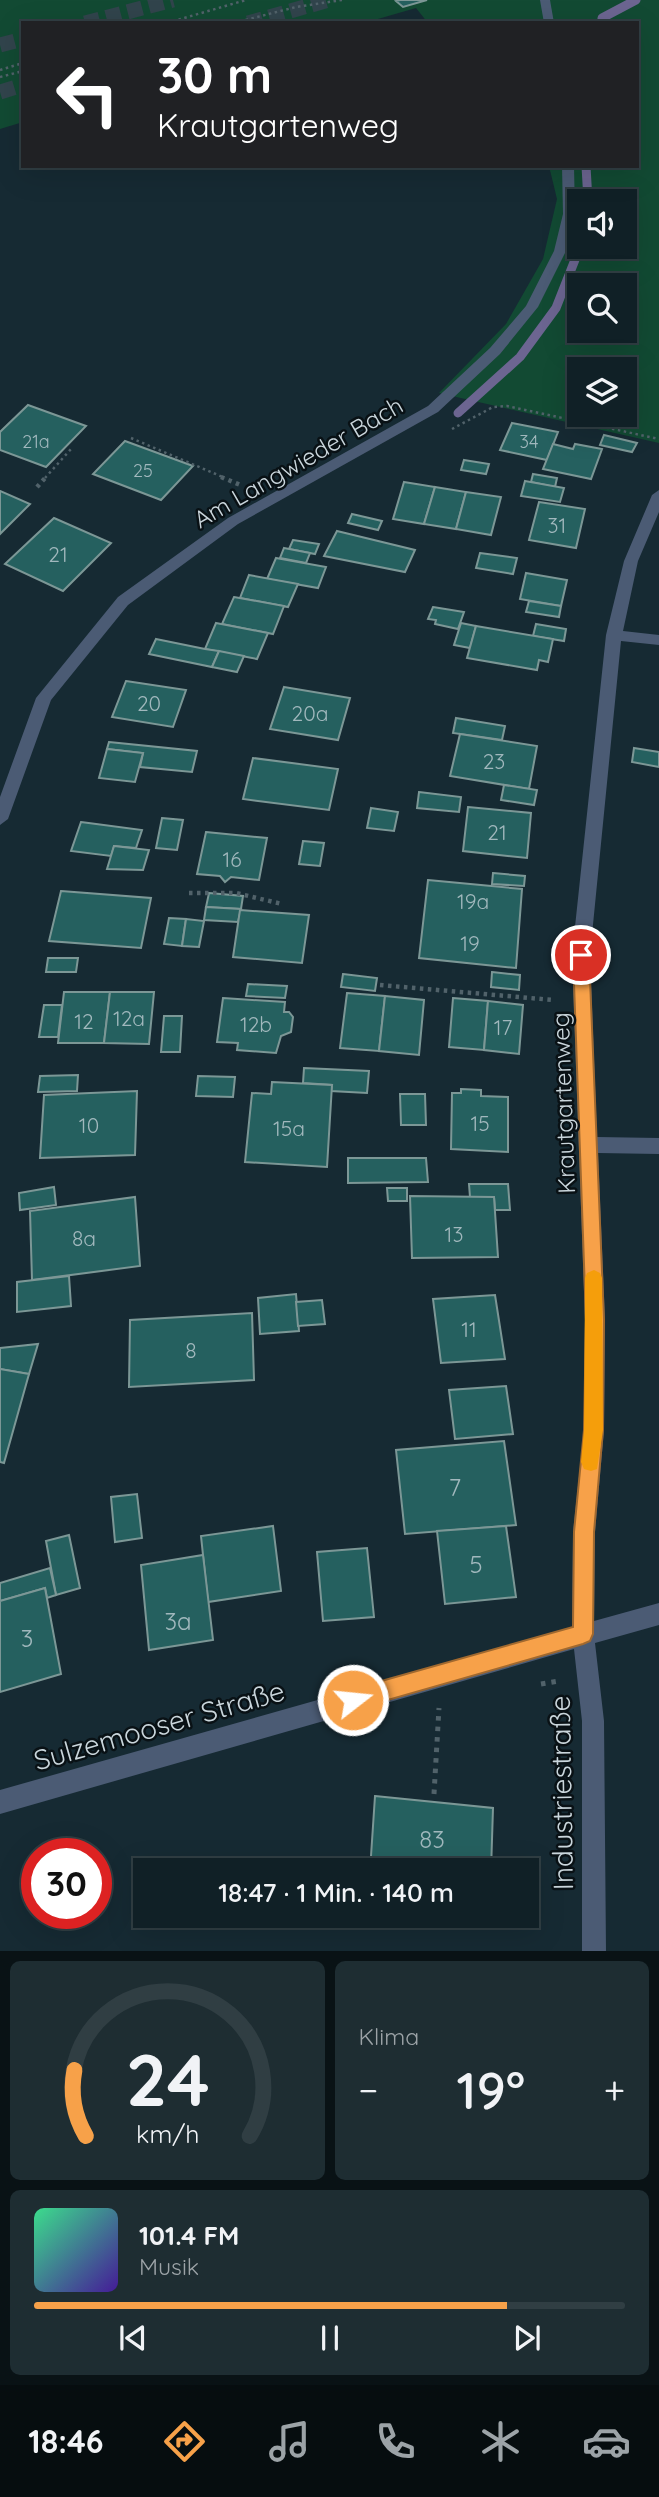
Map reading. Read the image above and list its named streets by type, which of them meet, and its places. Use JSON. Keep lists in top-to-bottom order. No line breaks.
{"streets":{"street":["Am Langwieder Bach","Krautgartenweg","Sulzemooser Straße","Industriestraße"]},"crossings":[["Krautgartenweg","Sulzemooser Straße"],["Krautgartenweg","Industriestraße"],["Sulzemooser Straße","Industriestraße"]],"house_numbers":["21a","34","25","31","21","20","20a","23","21","16","19a","19","12a","12","12b","17","15","10","15a","13","8a","11","8","7","5","3a","3","83"],"page":{"turn":["30 m","Krautgartenweg"],"limit":"30","trip":"18:47 · 1 Min. · 140 m","tile":"Klima","heat":["−","19°","+"],"song":["101.4 FM","Musik"],"tabs":"18:46","gauge":["24","km/h"]}}
